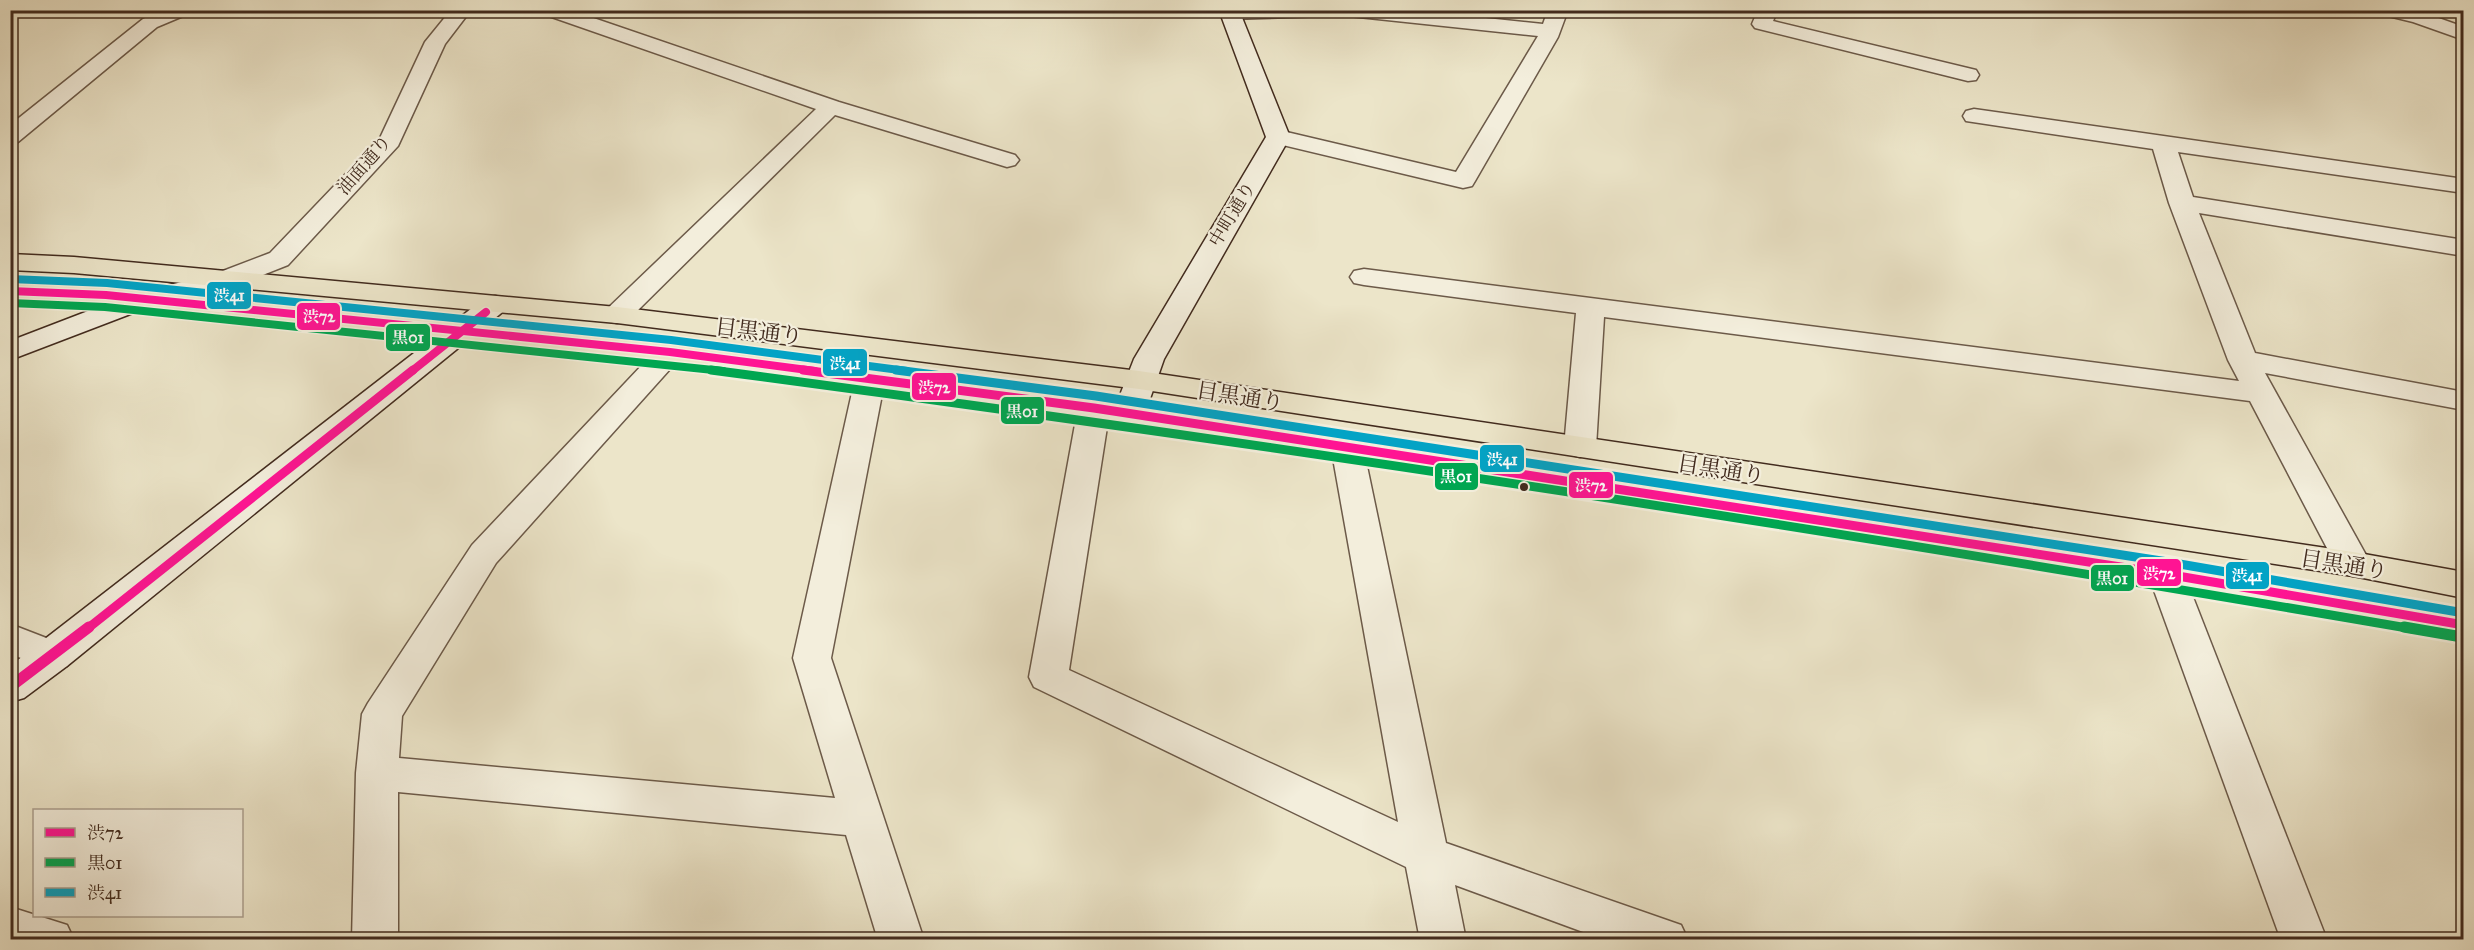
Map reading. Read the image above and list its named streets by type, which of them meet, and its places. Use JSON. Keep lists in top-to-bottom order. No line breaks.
{"streets":{"main road":["目黒通り"],"street":["油面通り","中町通り"]},"crossings":[["油面通り","目黒通り"],["中町通り","目黒通り"]],"lines":["transit line 渋41","transit line 渋72","transit line 黒01"],"legend":["渋72","黒01","渋41"]}
